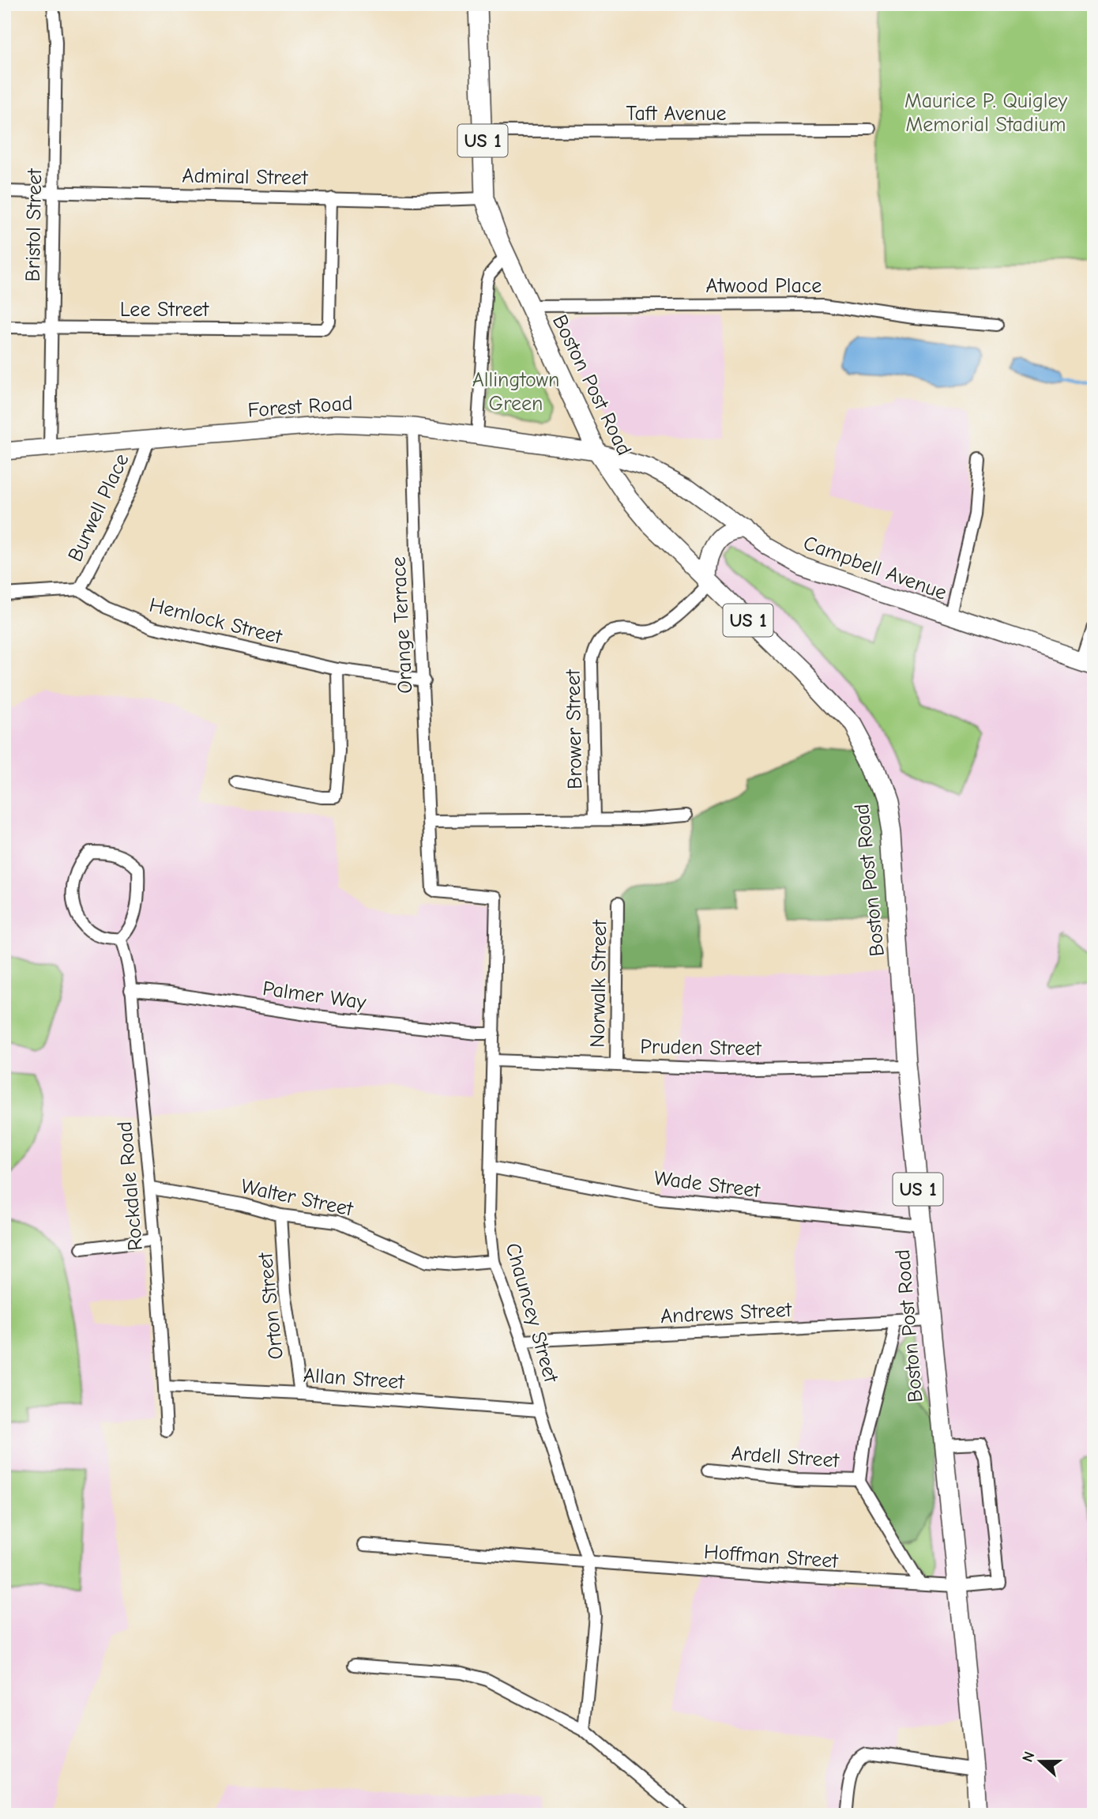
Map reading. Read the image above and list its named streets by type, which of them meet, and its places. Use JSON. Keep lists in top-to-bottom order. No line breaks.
{"streets":{"main road":["US 1","Boston Post Road","Forest Road","Campbell Avenue"],"street":["Taft Avenue","Admiral Street","Bristol Street","Atwood Place","Lee Street","Burwell Place","Hemlock Street","Orange Terrace","Brower Street","Norwalk Street","Palmer Way","Pruden Street","Wade Street","Rockdale Road","Walter Street","Orton Street","Chauncey Street","Andrews Street","Allan Street","Ardell Street","Hoffman Street"]},"crossings":[["Taft Avenue","Boston Post Road"],["Admiral Street","Bristol Street"],["Admiral Street","Lee Street"],["Admiral Street","Boston Post Road"],["Bristol Street","Lee Street"],["Bristol Street","Forest Road"],["Atwood Place","Boston Post Road"],["Boston Post Road","Forest Road"],["Boston Post Road","Campbell Avenue"],["Boston Post Road","Brower Street"],["Boston Post Road","Pruden Street"],["Boston Post Road","Wade Street"],["Boston Post Road","Andrews Street"],["Boston Post Road","Hoffman Street"],["Forest Road","Burwell Place"],["Forest Road","Campbell Avenue"],["Forest Road","Orange Terrace"],["Burwell Place","Hemlock Street"],["Hemlock Street","Orange Terrace"],["Orange Terrace","Chauncey Street"],["Norwalk Street","Pruden Street"],["Palmer Way","Rockdale Road"],["Palmer Way","Chauncey Street"],["Pruden Street","Chauncey Street"],["Wade Street","Chauncey Street"],["Rockdale Road","Walter Street"],["Rockdale Road","Allan Street"],["Walter Street","Orton Street"],["Walter Street","Chauncey Street"],["Orton Street","Allan Street"],["Chauncey Street","Andrews Street"],["Chauncey Street","Allan Street"],["Chauncey Street","Hoffman Street"]],"parks":["Maurice P. Quigley Memorial Stadium","Allingtown Green"],"north":"left"}
